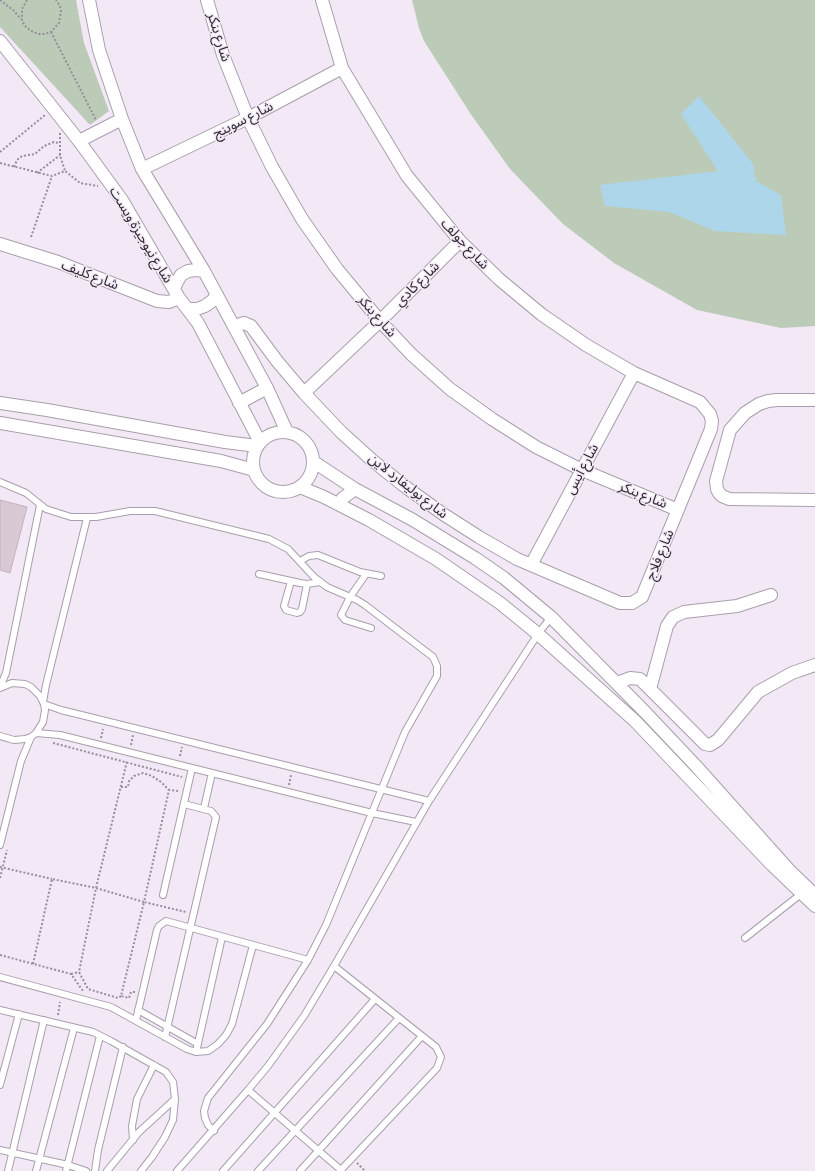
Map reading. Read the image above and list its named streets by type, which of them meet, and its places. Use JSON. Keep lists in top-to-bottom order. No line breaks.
{"streets":{"street":["شارع بنكر","شارع سوينج","شارع نيوجيزة ويست","شارع جولف","شارع كليف","شارع كادي","شارع أيس","شارع بوليفارد لاين","شارع فلاج"]},"crossings":[["شارع بنكر","شارع سوينج"],["شارع بنكر","شارع كادي"],["شارع بنكر","شارع أيس"],["شارع بنكر","شارع فلاج"],["شارع سوينج","شارع جولف"],["شارع نيوجيزة ويست","شارع كليف"],["شارع جولف","شارع كادي"],["شارع جولف","شارع أيس"],["شارع جولف","شارع فلاج"],["شارع كادي","شارع بوليفارد لاين"],["شارع أيس","شارع بوليفارد لاين"],["شارع بوليفارد لاين","شارع فلاج"]]}
